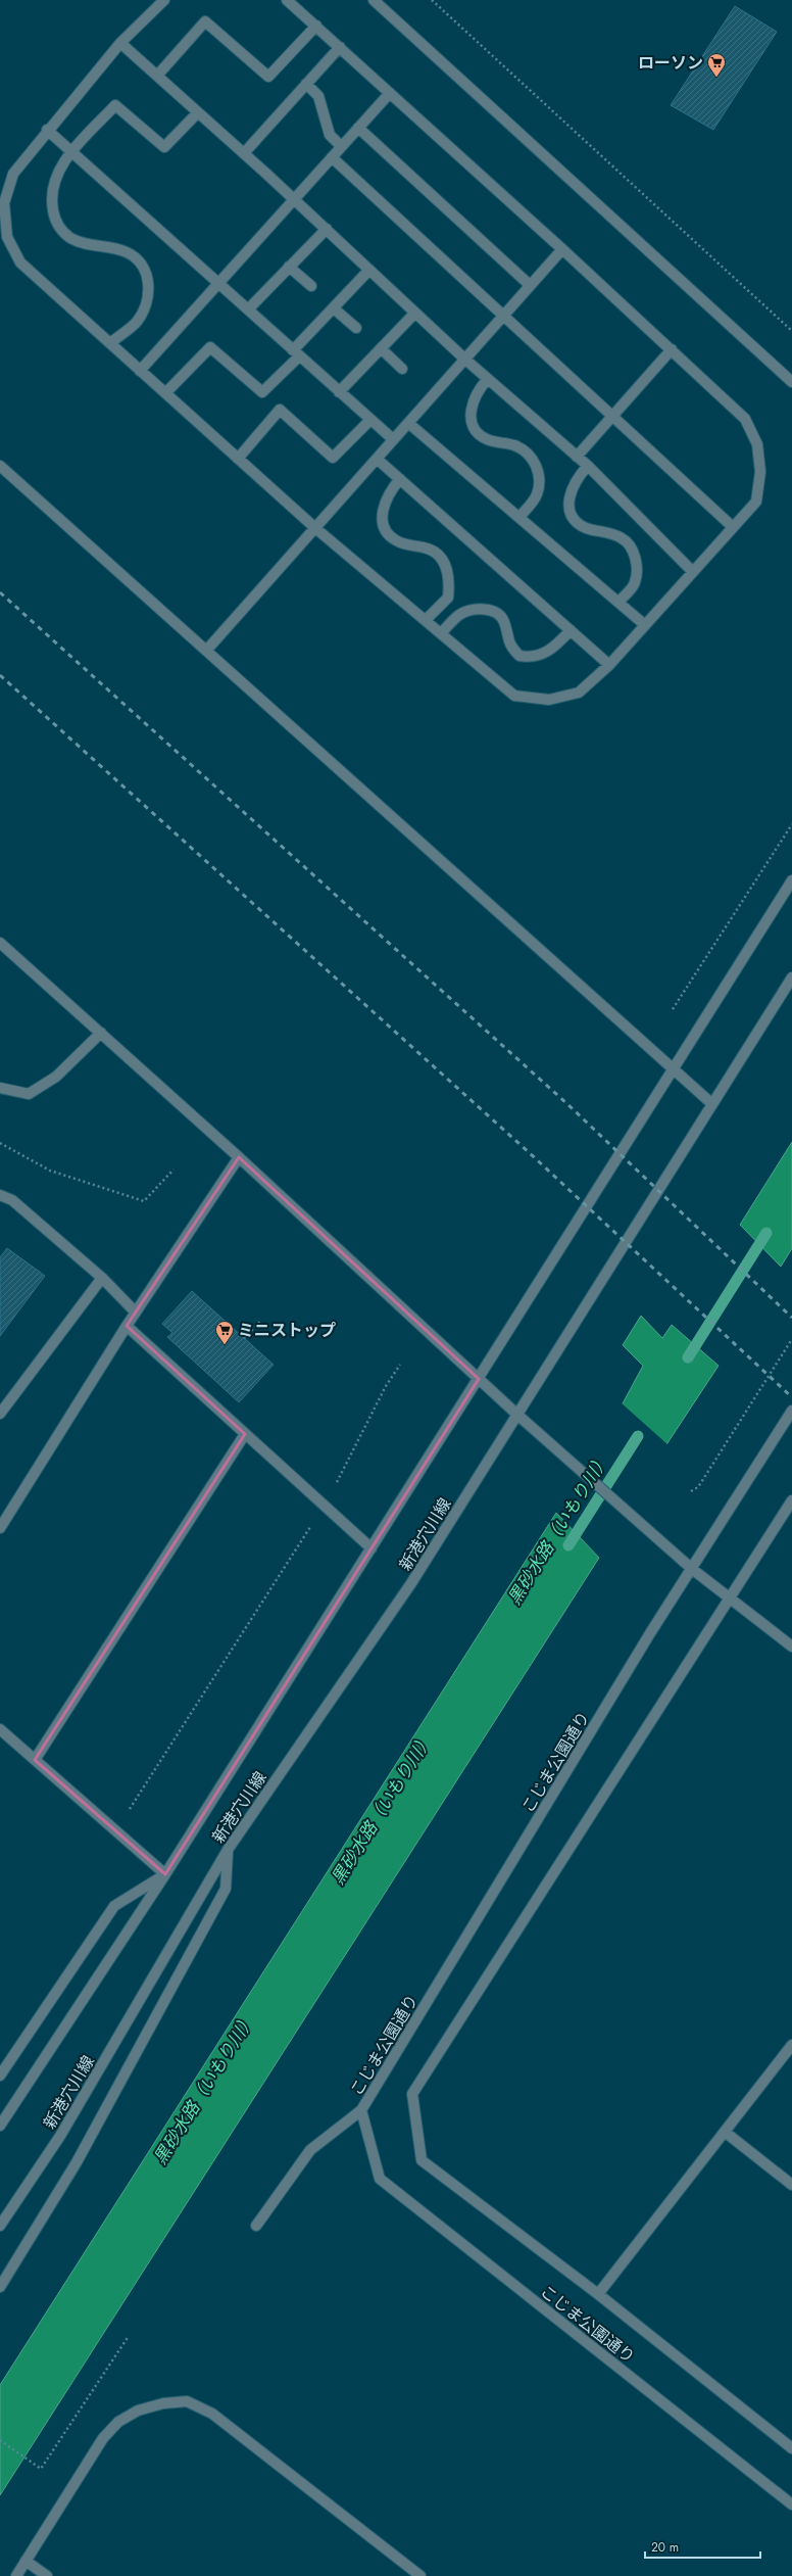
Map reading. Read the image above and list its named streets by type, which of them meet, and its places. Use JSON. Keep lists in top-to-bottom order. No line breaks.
{"streets":{"street":["新港穴川線","こじま公園通り"]},"water":["黒砂水路（いもり川）"],"places":{"supermarket":["ローソン","ミニストップ"]},"scale_bar":"20 m"}
